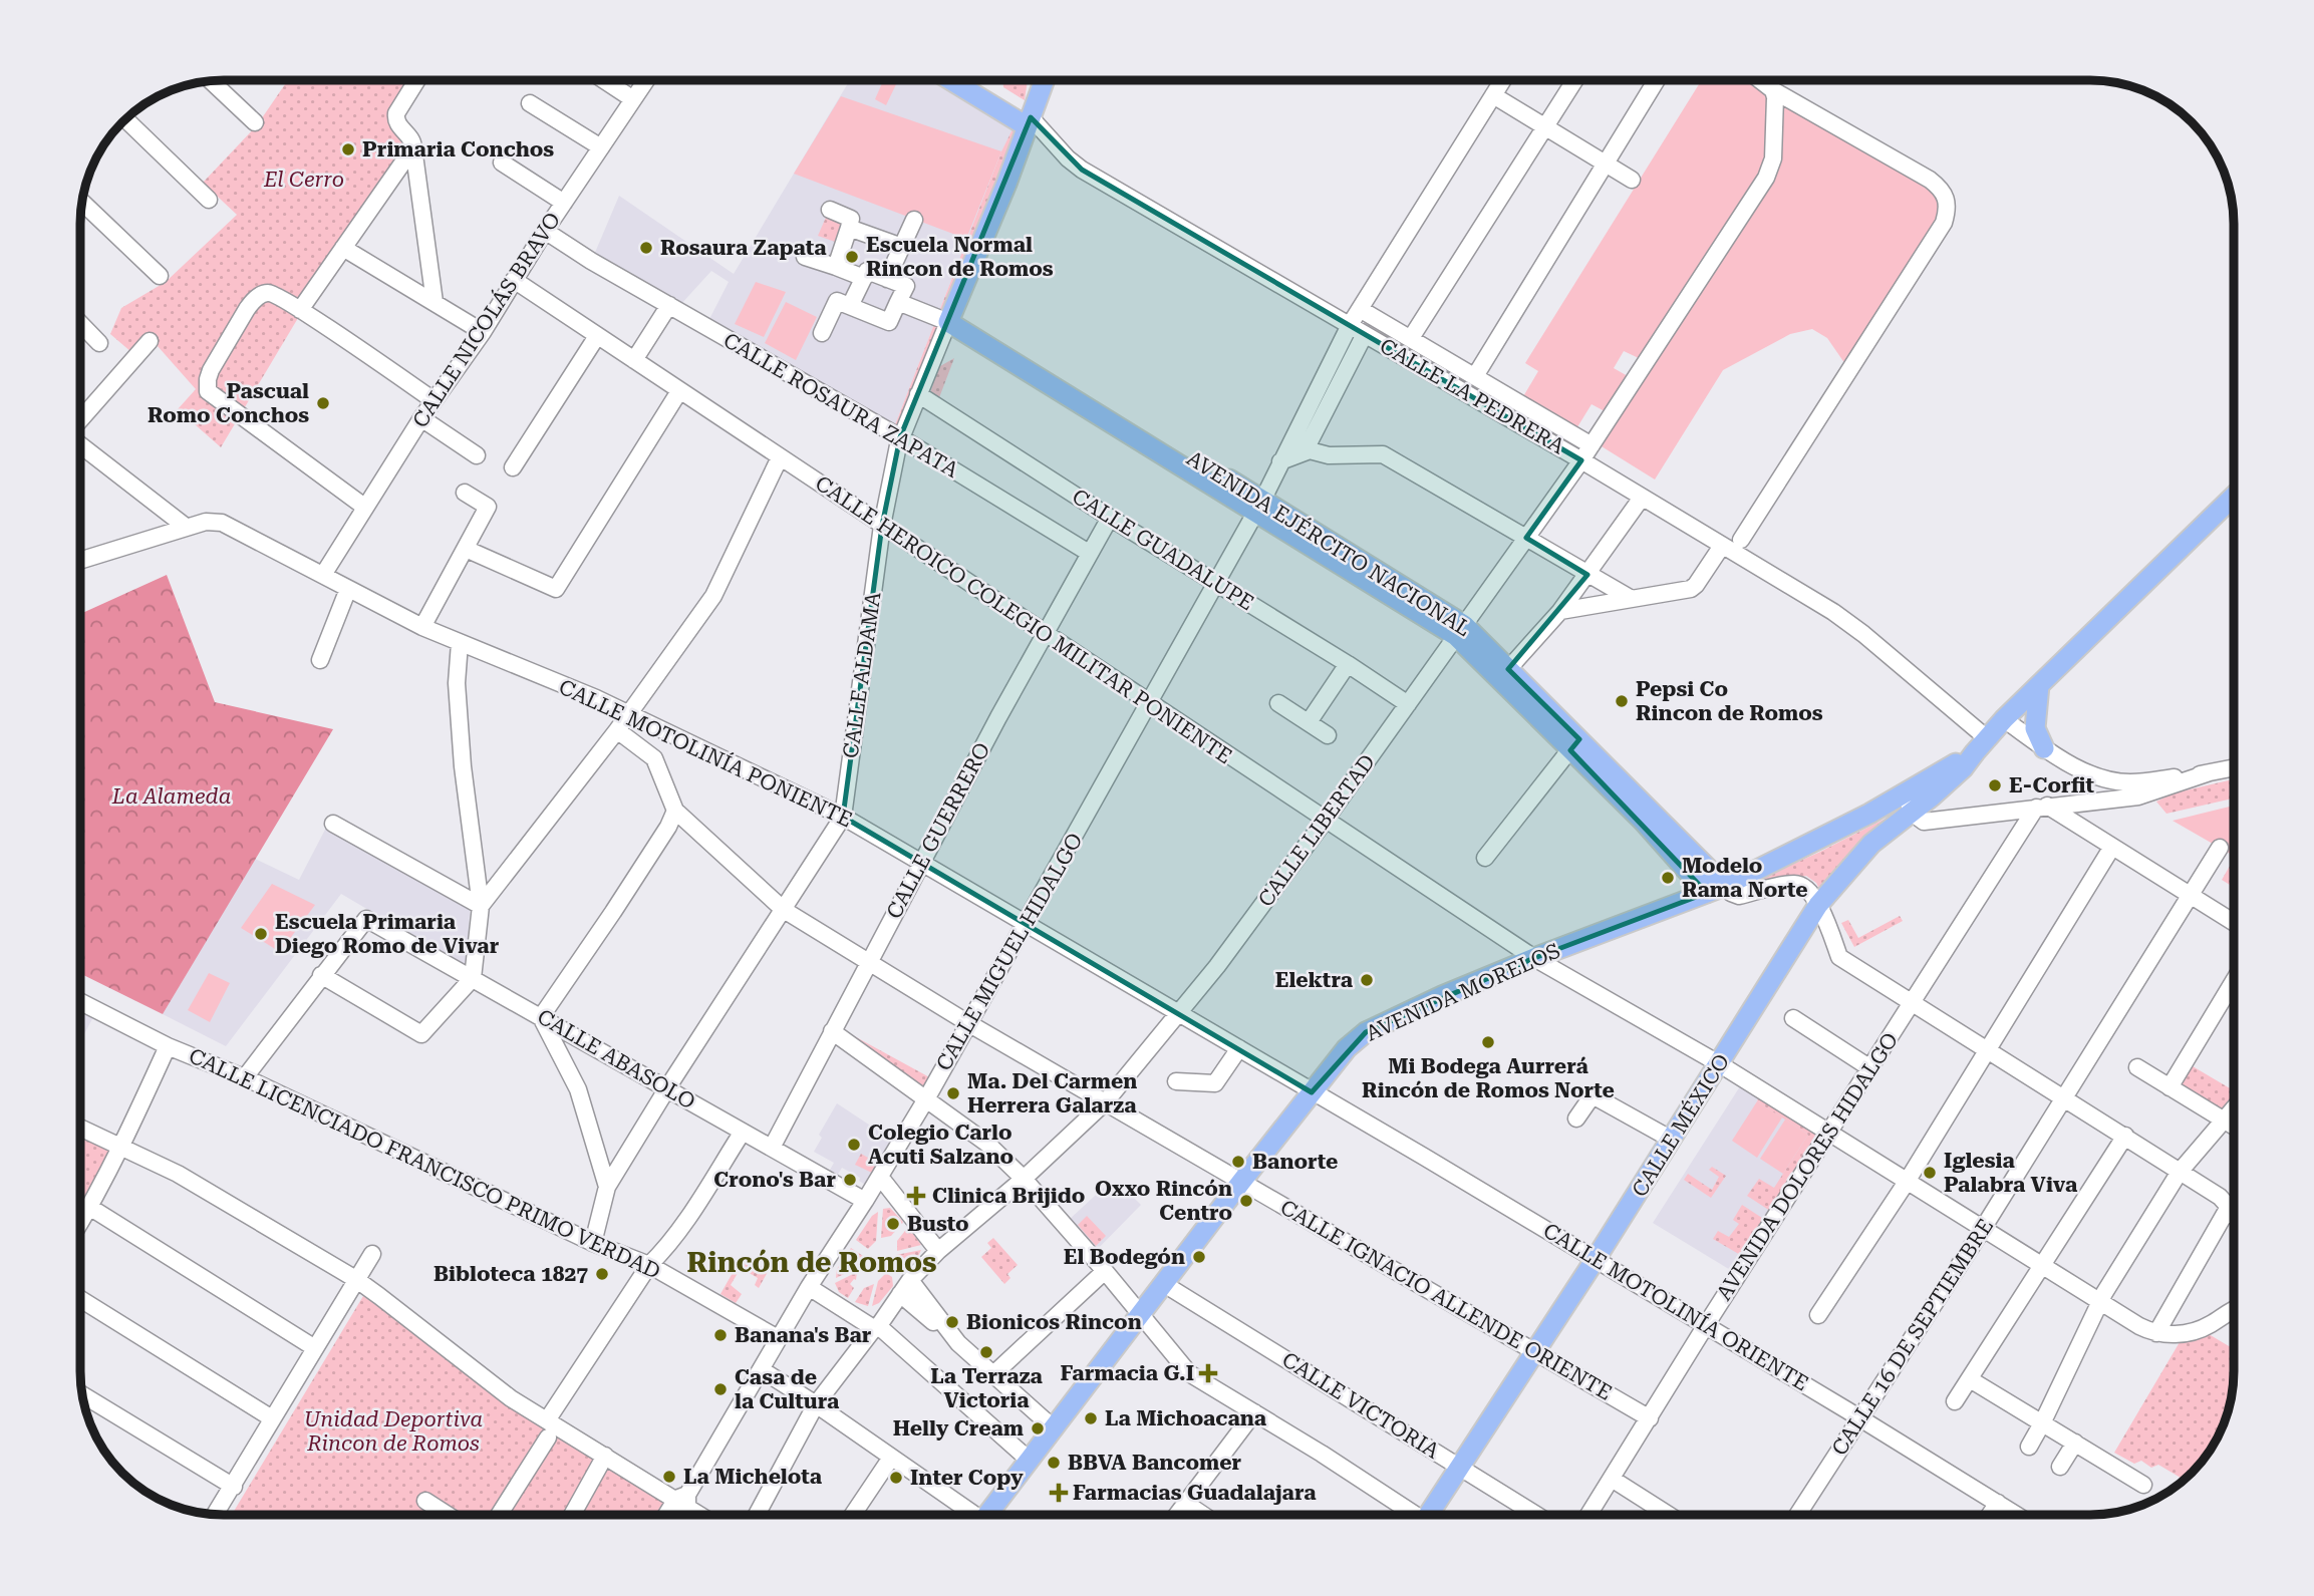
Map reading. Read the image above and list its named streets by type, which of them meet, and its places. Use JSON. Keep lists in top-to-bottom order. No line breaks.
{"streets":{"main road":["CALLE LA PEDRERA","AVENIDA EJÉRCITO NACIONAL","CALLE ALDAMA","AVENIDA MORELOS","CALLE MÉXICO"],"street":["CALLE NICOLÁS BRAVO","CALLE ROSAURA ZAPATA","CALLE GUADALUPE","CALLE HEROICO COLEGIO MILITAR PONIENTE","CALLE MOTOLINÍA PONIENTE","CALLE GUERRERO","CALLE LIBERTAD","CALLE MIGUEL HIDALGO","CALLE ABASOLO","CALLE LICENCIADO FRANCISCO PRIMO VERDAD","AVENIDA DOLORES HIDALGO","CALLE IGNACIO ALLENDE ORIENTE","CALLE MOTOLINÍA ORIENTE","CALLE 16 DE SEPTIEMBRE","CALLE VICTORIA"]},"crossings":[["CALLE NICOLÁS BRAVO","CALLE ROSAURA ZAPATA"],["CALLE NICOLÁS BRAVO","CALLE HEROICO COLEGIO MILITAR PONIENTE"],["CALLE NICOLÁS BRAVO","CALLE MOTOLINÍA PONIENTE"],["CALLE LA PEDRERA","CALLE ALDAMA"],["CALLE LA PEDRERA","CALLE LIBERTAD"],["CALLE LA PEDRERA","AVENIDA MORELOS"],["CALLE ROSAURA ZAPATA","CALLE ALDAMA"],["CALLE ROSAURA ZAPATA","CALLE GUERRERO"],["AVENIDA EJÉRCITO NACIONAL","CALLE ALDAMA"],["AVENIDA EJÉRCITO NACIONAL","CALLE LIBERTAD"],["AVENIDA EJÉRCITO NACIONAL","CALLE MIGUEL HIDALGO"],["AVENIDA EJÉRCITO NACIONAL","AVENIDA MORELOS"],["CALLE GUADALUPE","CALLE ALDAMA"],["CALLE GUADALUPE","CALLE GUERRERO"],["CALLE GUADALUPE","CALLE LIBERTAD"],["CALLE GUADALUPE","CALLE MIGUEL HIDALGO"],["CALLE HEROICO COLEGIO MILITAR PONIENTE","CALLE ALDAMA"],["CALLE HEROICO COLEGIO MILITAR PONIENTE","CALLE GUERRERO"],["CALLE HEROICO COLEGIO MILITAR PONIENTE","CALLE LIBERTAD"],["CALLE HEROICO COLEGIO MILITAR PONIENTE","CALLE MIGUEL HIDALGO"],["CALLE HEROICO COLEGIO MILITAR PONIENTE","AVENIDA MORELOS"],["CALLE HEROICO COLEGIO MILITAR PONIENTE","CALLE MÉXICO"],["CALLE HEROICO COLEGIO MILITAR PONIENTE","AVENIDA DOLORES HIDALGO"],["CALLE HEROICO COLEGIO MILITAR PONIENTE","CALLE 16 DE SEPTIEMBRE"],["CALLE ALDAMA","CALLE MOTOLINÍA PONIENTE"],["CALLE ALDAMA","CALLE ABASOLO"],["CALLE ALDAMA","CALLE LICENCIADO FRANCISCO PRIMO VERDAD"],["CALLE ALDAMA","CALLE IGNACIO ALLENDE ORIENTE"],["CALLE MOTOLINÍA PONIENTE","CALLE GUERRERO"],["CALLE MOTOLINÍA PONIENTE","CALLE LIBERTAD"],["CALLE MOTOLINÍA PONIENTE","CALLE MIGUEL HIDALGO"],["CALLE MOTOLINÍA PONIENTE","AVENIDA MORELOS"],["CALLE MOTOLINÍA PONIENTE","CALLE MOTOLINÍA ORIENTE"],["CALLE GUERRERO","CALLE ABASOLO"],["CALLE GUERRERO","CALLE IGNACIO ALLENDE ORIENTE"],["CALLE LIBERTAD","CALLE IGNACIO ALLENDE ORIENTE"],["CALLE MIGUEL HIDALGO","CALLE ABASOLO"],["CALLE MIGUEL HIDALGO","CALLE LICENCIADO FRANCISCO PRIMO VERDAD"],["CALLE MIGUEL HIDALGO","CALLE IGNACIO ALLENDE ORIENTE"],["AVENIDA MORELOS","CALLE MÉXICO"],["AVENIDA MORELOS","CALLE IGNACIO ALLENDE ORIENTE"],["AVENIDA MORELOS","CALLE MOTOLINÍA ORIENTE"],["AVENIDA MORELOS","CALLE VICTORIA"],["CALLE MÉXICO","CALLE IGNACIO ALLENDE ORIENTE"],["CALLE MÉXICO","CALLE MOTOLINÍA ORIENTE"],["CALLE MÉXICO","CALLE VICTORIA"],["AVENIDA DOLORES HIDALGO","CALLE IGNACIO ALLENDE ORIENTE"],["AVENIDA DOLORES HIDALGO","CALLE MOTOLINÍA ORIENTE"],["CALLE MOTOLINÍA ORIENTE","CALLE 16 DE SEPTIEMBRE"]],"districts":["Rincón de Romos"],"parks":["El Cerro","La Alameda","Unidad Deportiva Rincon de Romos"],"places":{"other":["Primaria Conchos","Rosaura Zapata","Escuela Normal Rincon de Romos","Pascual Romo Conchos","Pepsi Co Rincon de Romos","E-Corfit","Modelo Rama Norte","Escuela Primaria Diego Romo de Vivar","Elektra","Mi Bodega Aurrerá Rincón de Romos Norte","Ma. Del Carmen Herrera Galarza","Colegio Carlo Acuti Salzano","Banorte","Iglesia Palabra Viva","Crono's Bar","Oxxo Rincón Centro","Busto","El Bodegón","Bibloteca 1827","Bionicos Rincon","Banana's Bar","La Terraza Victoria","Casa de la Cultura","La Michoacana","Helly Cream","BBVA Bancomer","La Michelota","Inter Copy"],"health":["Clinica Brijido","Farmacia G.I","Farmacias Guadalajara"]}}
